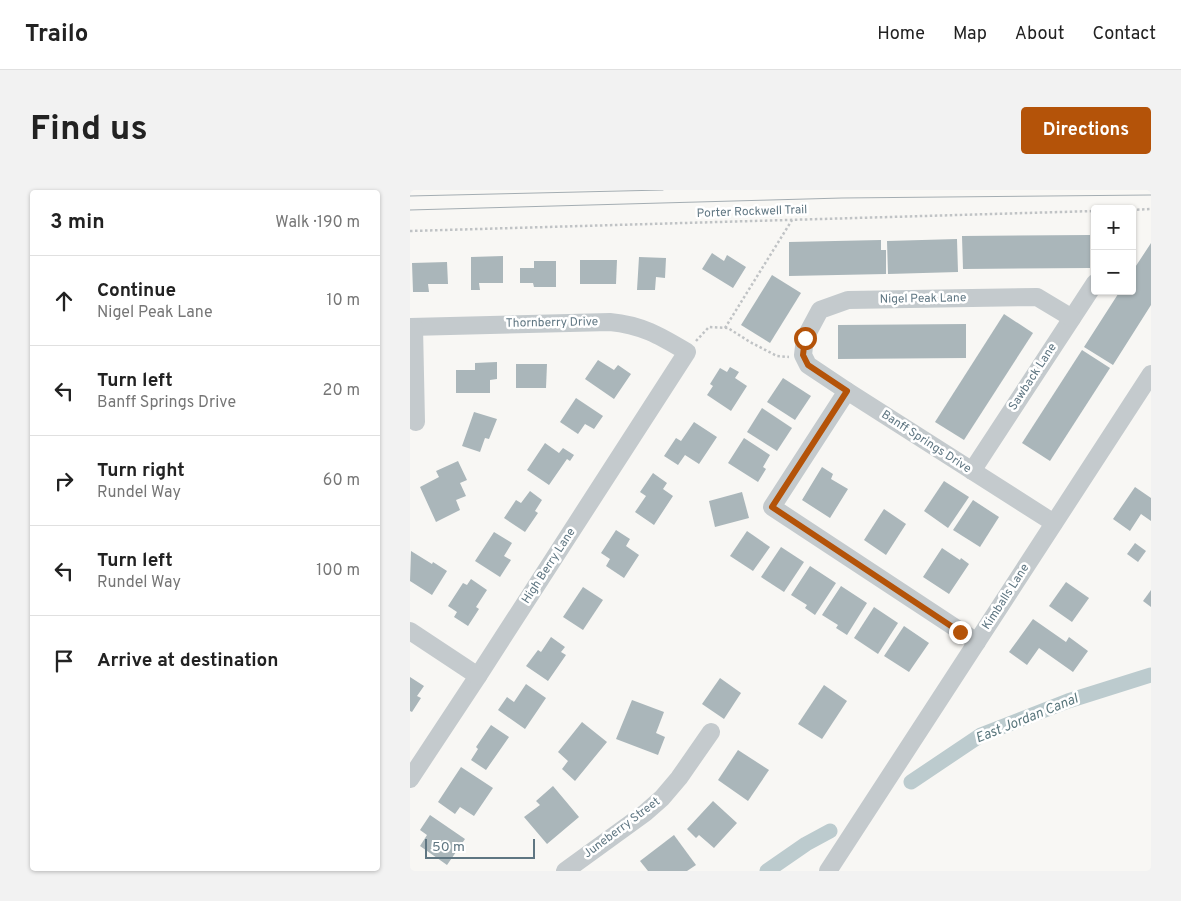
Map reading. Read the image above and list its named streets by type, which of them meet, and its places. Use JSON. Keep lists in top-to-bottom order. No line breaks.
{"streets":{"street":["Nigel Peak Lane","Thornberry Drive","Sawback Lane","Banff Springs Drive","High Berry Lane","Kimballs Lane","Juneberry Street"],"path":["Porter Rockwell Trail"]},"crossings":[["Nigel Peak Lane","Sawback Lane"],["Nigel Peak Lane","Banff Springs Drive"],["Thornberry Drive","High Berry Lane"],["Sawback Lane","Banff Springs Drive"],["Banff Springs Drive","Kimballs Lane"]],"water":["East Jordan Canal"],"scale_bar":"50 m","page":{"header":"Trailo","nav":["Home","Map","About","Contact"],"buttons":"Directions","title":"Find us","heading":["3 min","Walk · 190 m"],"map_buttons":["+","−"],"list":[["Continue","Nigel Peak Lane","10 m"],["Turn left","Banff Springs Drive","20 m"],["Turn right","Rundel Way","60 m"],["Turn left","Rundel Way","100 m"],"Arrive at destination"],"scale":"50 m"}}
